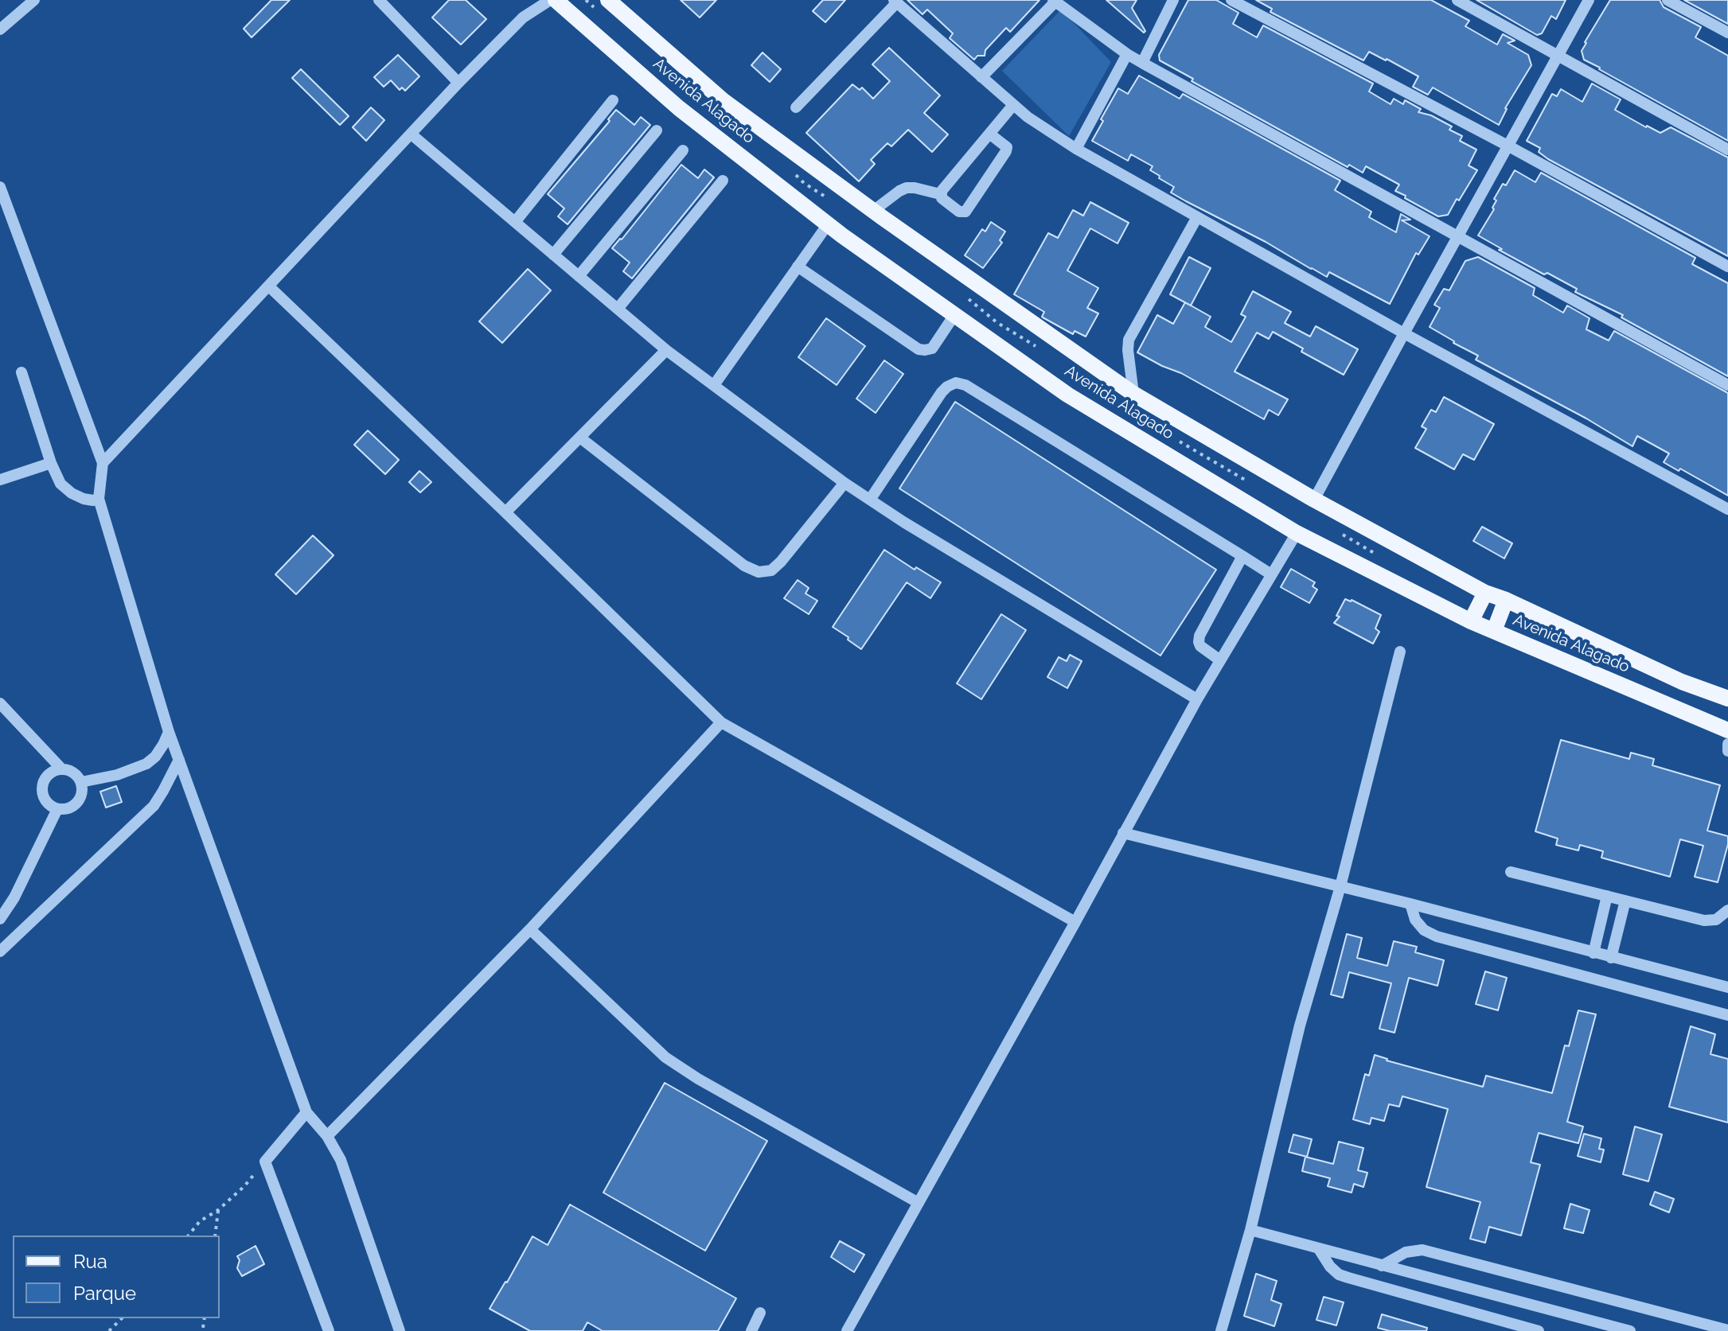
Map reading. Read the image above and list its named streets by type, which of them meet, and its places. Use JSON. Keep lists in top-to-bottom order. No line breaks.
{"streets":{"main road":["Avenida Alagado"]},"legend":["Rua","Parque"]}
